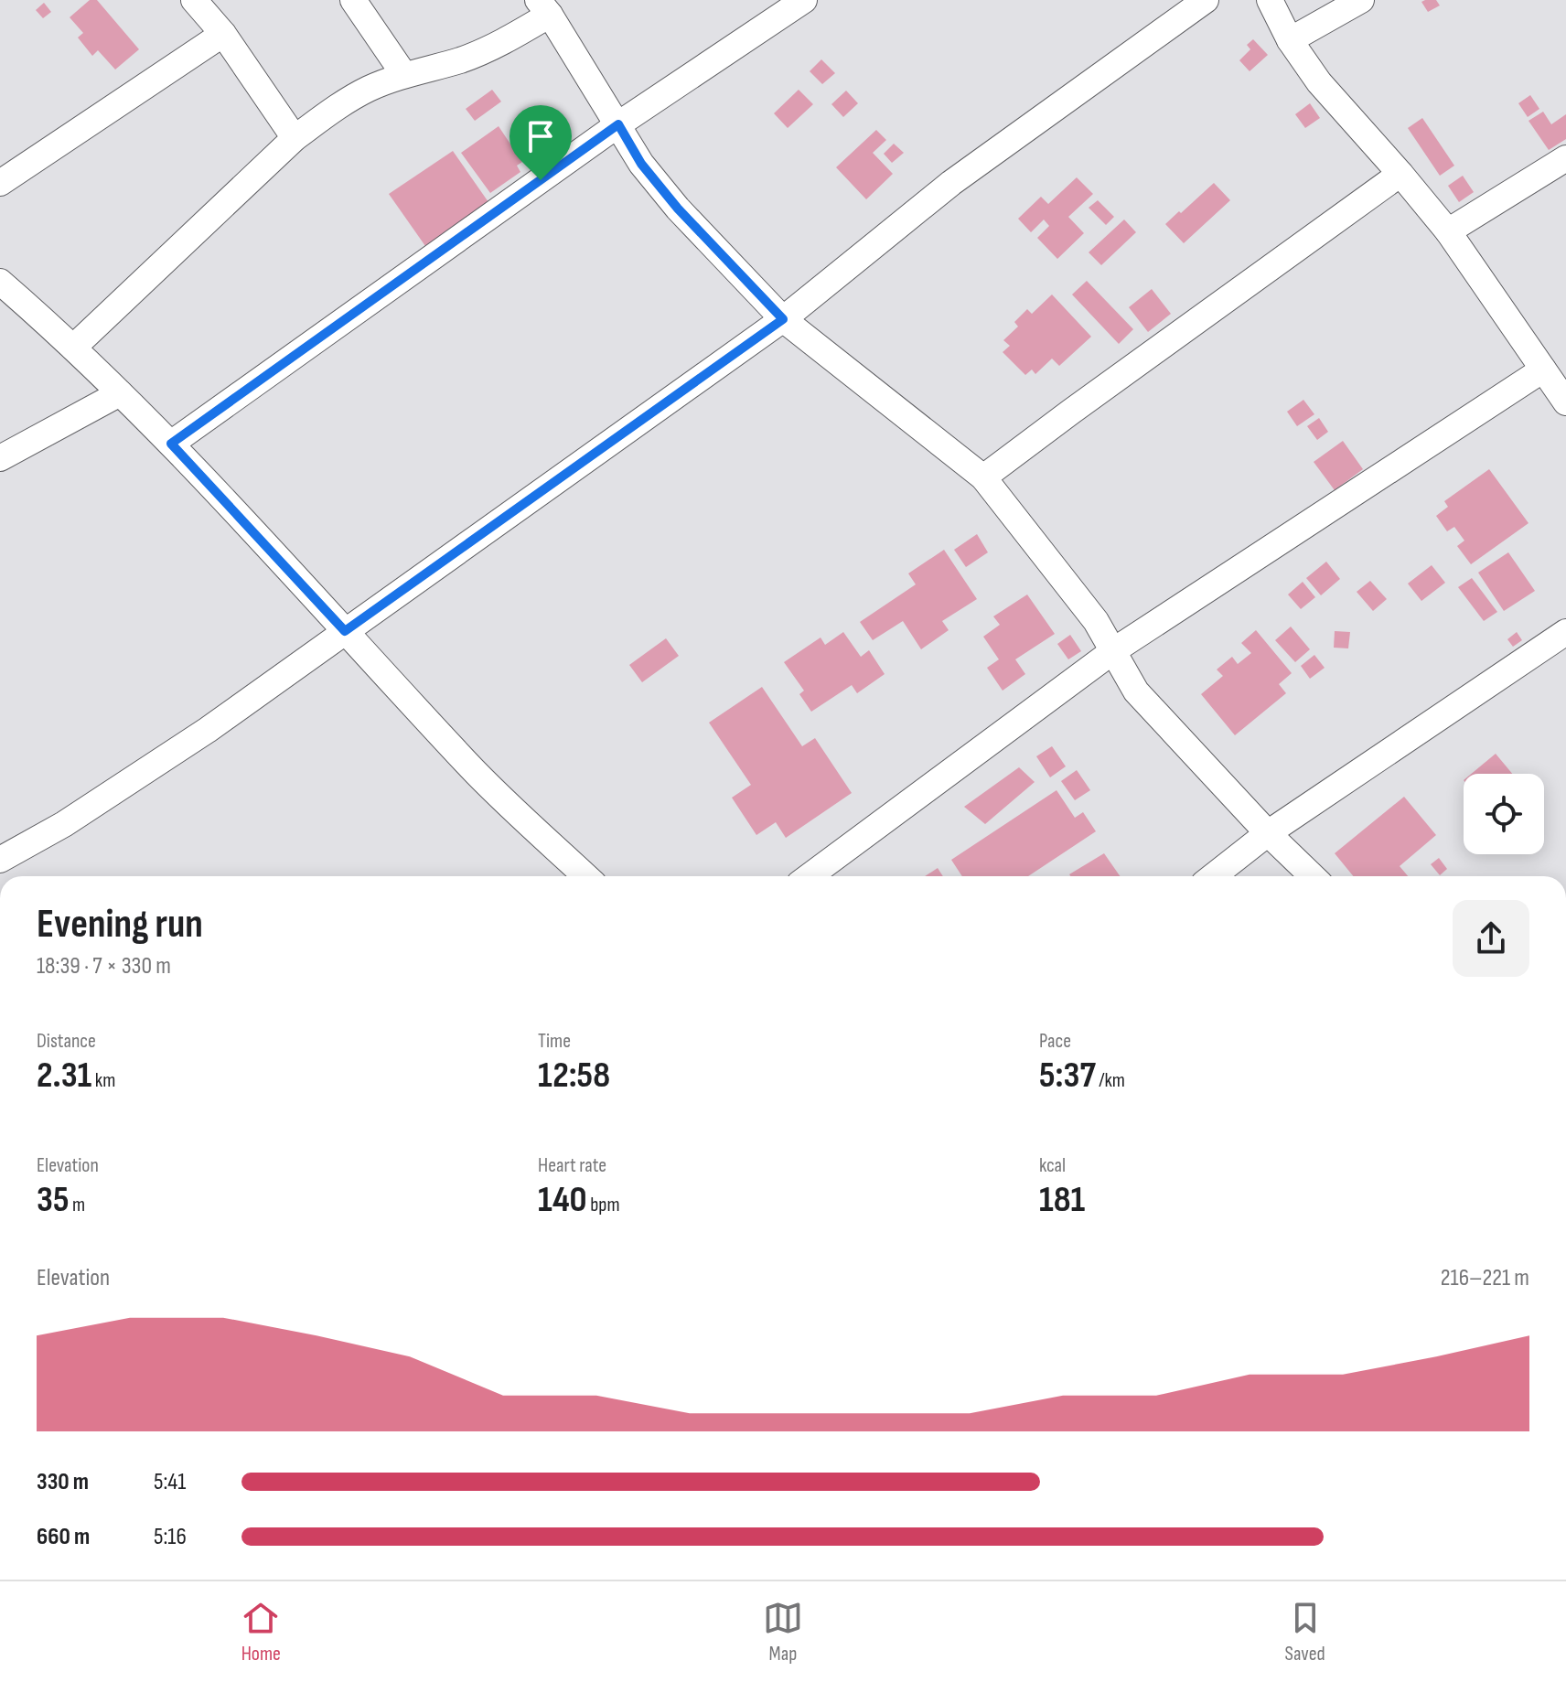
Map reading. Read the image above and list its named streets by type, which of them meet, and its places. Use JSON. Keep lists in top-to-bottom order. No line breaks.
{"page":{"heading":["Evening run","18:39 · 7 × 330 m"],"stats":[["Distance","2.31 km"],["Time","12:58"],["Pace","5:37 /km"],["Elevation","35 m"],["Heart rate","140 bpm"],["kcal","181"]],"chart":["Elevation","216–221 m"],"list":[{"name":"330 m","note":"5:41"},{"name":"660 m","note":"5:16"}],"tabs":["Home","Map","Saved"]}}
